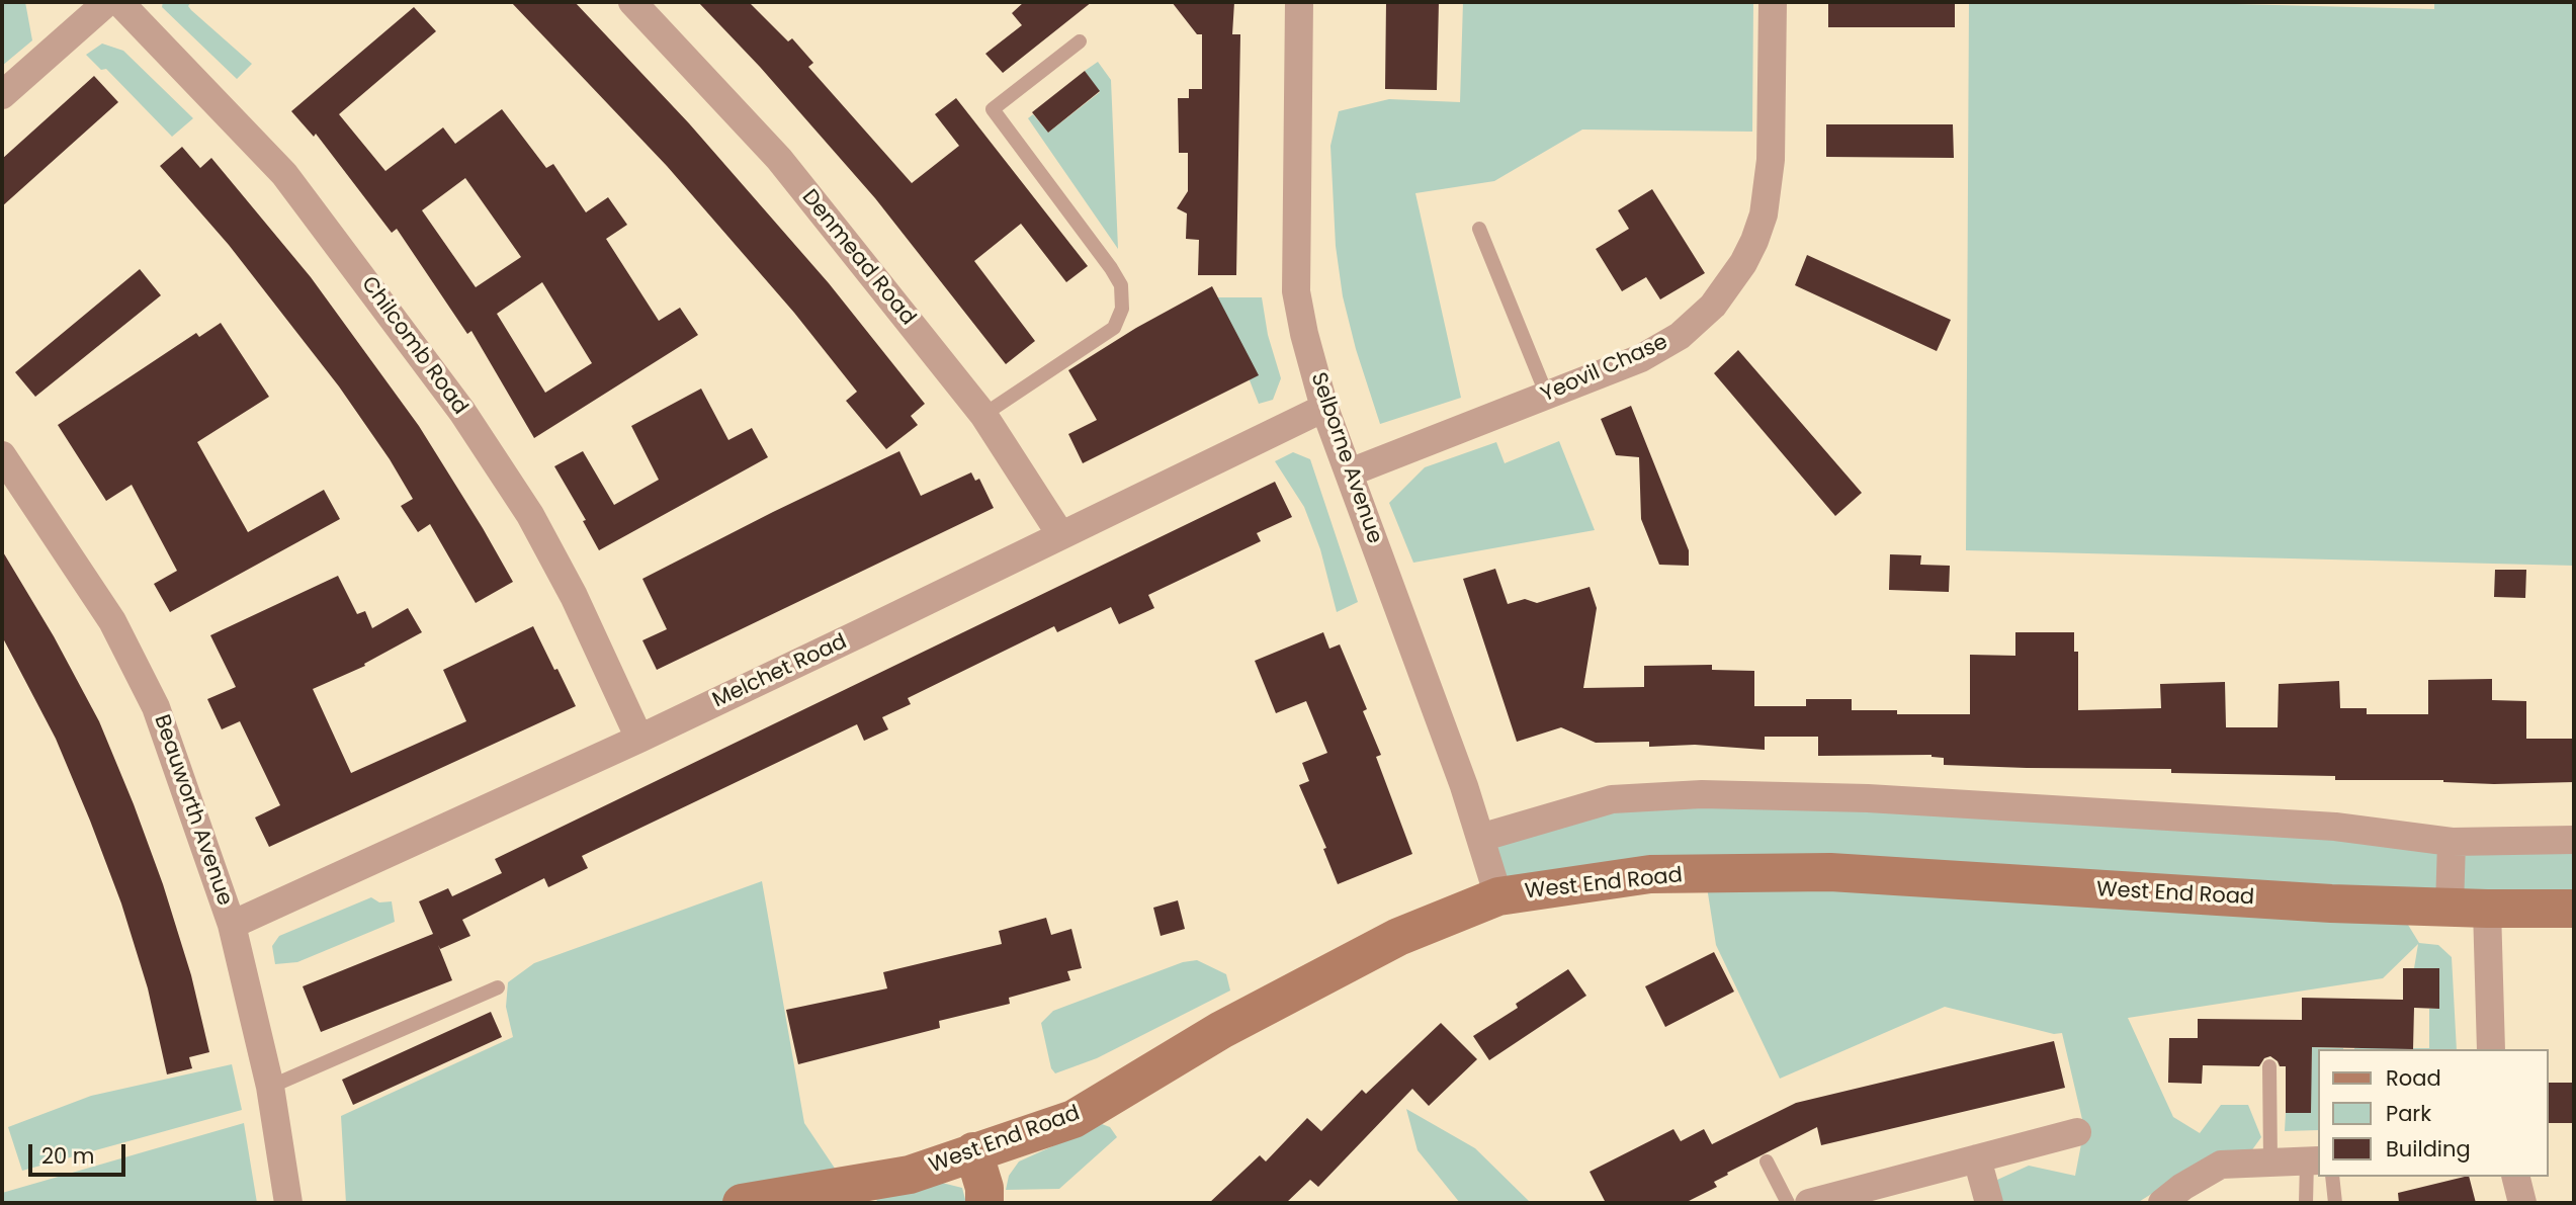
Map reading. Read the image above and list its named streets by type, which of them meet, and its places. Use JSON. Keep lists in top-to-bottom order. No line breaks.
{"streets":{"street":["Denmead Road","Chilcomb Road","Yeovil Chase","Selborne Avenue","Melchet Road","Beauworth Avenue","West End Road"]},"crossings":[["Denmead Road","Melchet Road"],["Chilcomb Road","Melchet Road"],["Yeovil Chase","Selborne Avenue"],["Selborne Avenue","Melchet Road"],["Selborne Avenue","West End Road"],["Melchet Road","Beauworth Avenue"]],"legend":["Road","Park","Building"],"scale_bar":"20 m"}
